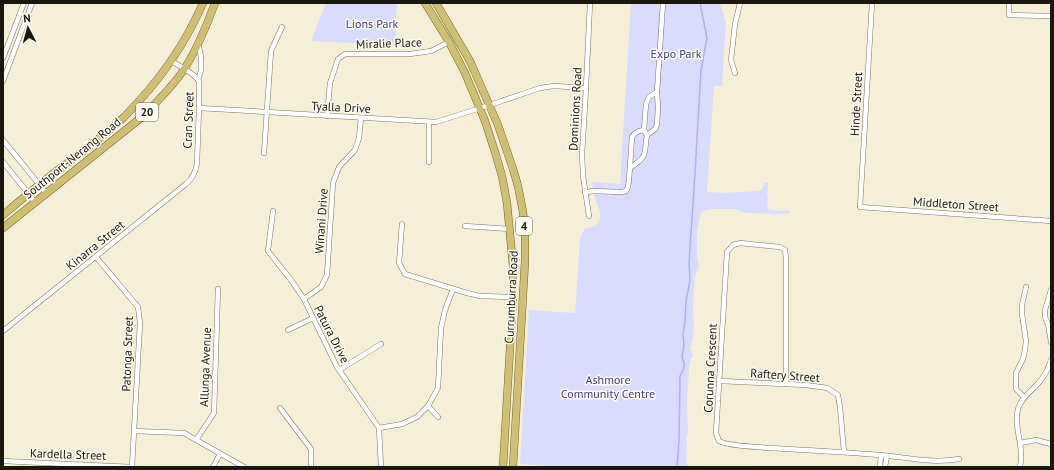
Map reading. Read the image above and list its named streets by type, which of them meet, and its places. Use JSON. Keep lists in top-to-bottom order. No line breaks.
{"streets":{"main road":["20","Southport-Nerang Road","4","Currumburra Road"],"street":["Miralie Place","Hinde Street","Tyalla Drive","Dominions Road","Cran Street","Middleton Street","Winani Drive","Kinarra Street","Patura Drive","Patonga Street","Allunga Avenue","Corunna Crescent","Raftery Street","Kardella Street"]},"crossings":[["Miralie Place","Tyalla Drive"],["Miralie Place","Currumburra Road"],["Hinde Street","Middleton Street"],["Tyalla Drive","Dominions Road"],["Tyalla Drive","Cran Street"],["Tyalla Drive","Winani Drive"],["Tyalla Drive","Currumburra Road"],["Cran Street","Southport-Nerang Road"],["Cran Street","Kinarra Street"],["Winani Drive","Patura Drive"],["Kinarra Street","Patonga Street"],["Patonga Street","Kardella Street"],["Corunna Crescent","Raftery Street"]],"parks":["Lions Park","Expo Park","Ashmore Community Centre"],"north":"top"}
